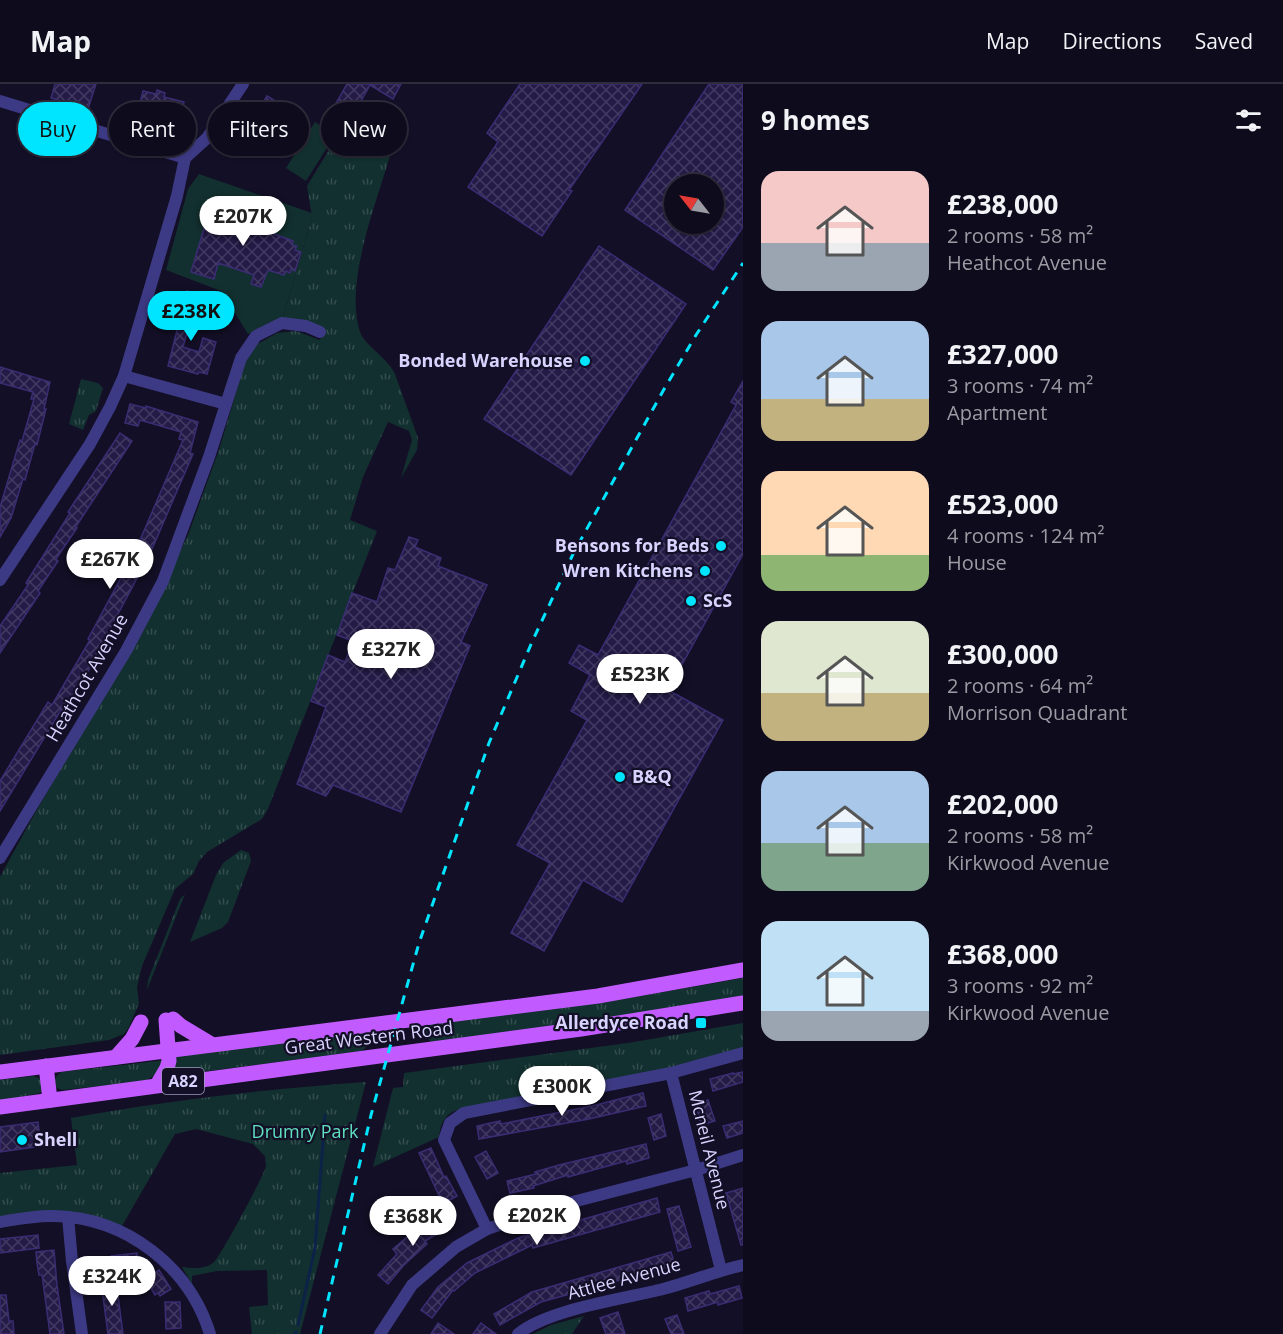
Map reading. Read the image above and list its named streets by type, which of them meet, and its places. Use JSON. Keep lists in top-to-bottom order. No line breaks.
{"streets":{"main road":["Great Western Road","A82"],"street":["Heathcot Avenue","Mcneil Avenue","Attlee Avenue"]},"crossings":[["Mcneil Avenue","Attlee Avenue"]],"parks":["Drumry Park"],"places":{"other":["Bonded Warehouse","Bensons for Beds","Wren Kitchens","ScS","B&Q","Shell"],"transit":["Allerdyce Road"]},"north":"top left","page":{"header":"Map","nav":["Map","Directions","Saved"],"heading":"9 homes","chip":["Buy","Rent","Filters","New"],"list":[{"name":"£238,000","note":"2 rooms · 58 m² · Heathcot Avenue"},{"name":"£327,000","note":"3 rooms · 74 m² · Apartment"},{"name":"£523,000","note":"4 rooms · 124 m² · House"},{"name":"£300,000","note":"2 rooms · 64 m² · Morrison Quadrant"},{"name":"£202,000","note":"2 rooms · 58 m² · Kirkwood Avenue"},{"name":"£368,000","note":"3 rooms · 92 m² · Kirkwood Avenue"}],"price":["£207K","£238K","£267K","£327K","£523K","£300K","£202K","£368K","£324K"]}}
